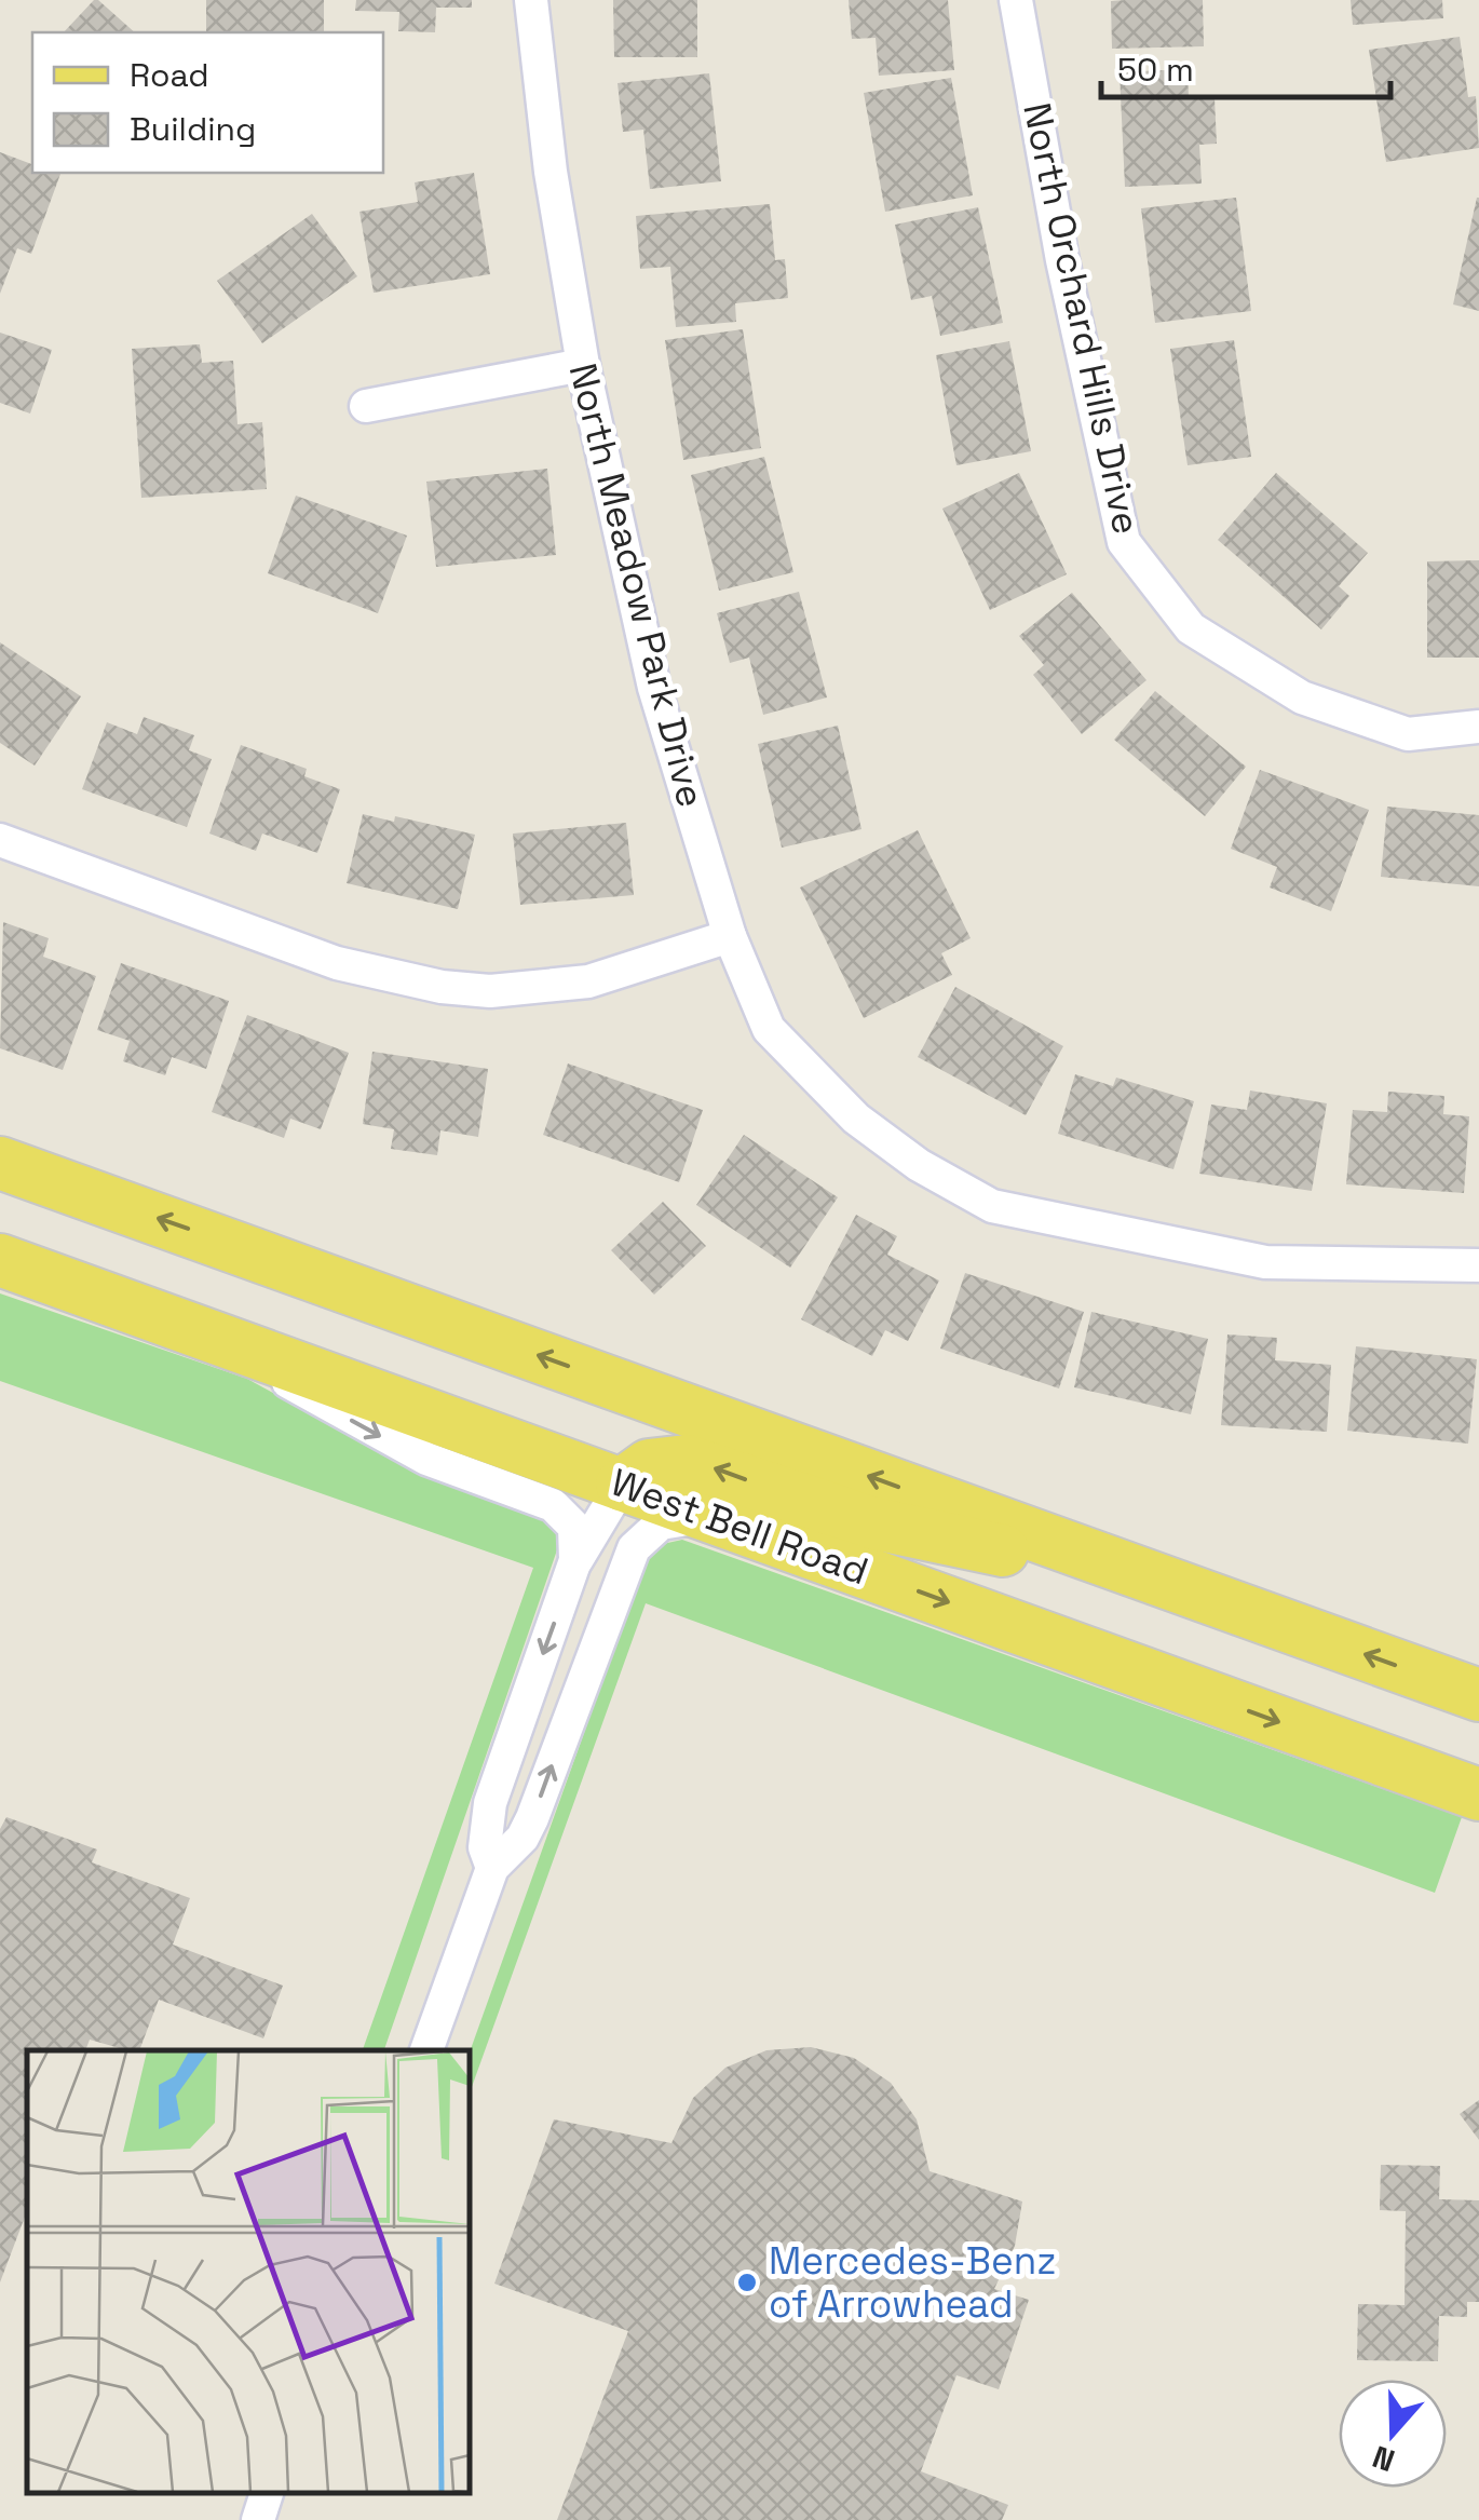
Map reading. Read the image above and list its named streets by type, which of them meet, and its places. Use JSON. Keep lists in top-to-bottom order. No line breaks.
{"streets":{"main road":["West Bell Road"],"street":["North Orchard Hills Drive","North Meadow Park Drive"]},"places":["Mercedes-Benz of Arrowhead"],"legend":["Road","Building"],"scale_bar":"50 m","north":"bottom"}
